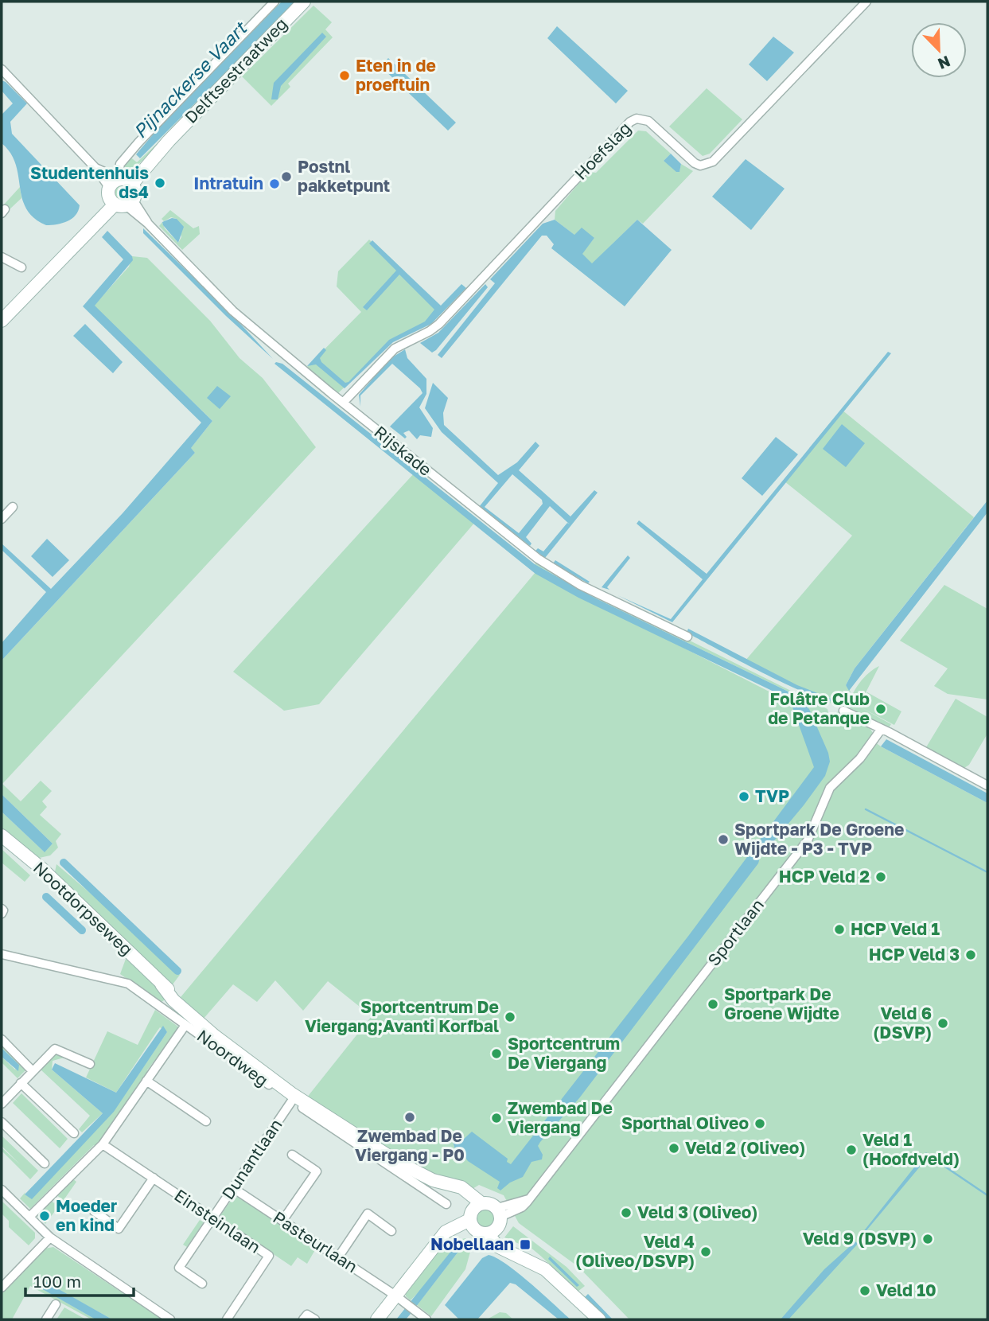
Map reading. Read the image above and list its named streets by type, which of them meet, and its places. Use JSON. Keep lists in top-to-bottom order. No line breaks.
{"streets":{"main road":["Delftsestraatweg","Nootdorpseweg","Noordweg"],"street":["Hoefslag","Rijskade","Sportlaan","Dunantlaan","Einsteinlaan","Pasteurlaan"]},"crossings":[["Delftsestraatweg","Rijskade"],["Hoefslag","Rijskade"],["Nootdorpseweg","Noordweg"],["Noordweg","Dunantlaan"],["Dunantlaan","Einsteinlaan"],["Dunantlaan","Pasteurlaan"]],"water":["Pijnackerse Vaart"],"places":{"other":["Eten in de proeftuin","Postnl pakketpunt","Studentenhuis ds4","Intratuin","Folâtre Club de Petanque","TVP","Sportpark De Groene Wijdte - P3 - TVP","HCP Veld 2","HCP Veld 1","HCP Veld 3","Sportpark De Groene Wijdte","Sportcentrum De Viergang;Avanti Korfbal","Veld 6 (DSVP)","Sportcentrum De Viergang","Zwembad De Viergang - P0","Zwembad De Viergang","Sporthal Oliveo","Veld 2 (Oliveo)","Veld 1 (Hoofdveld)","Veld 3 (Oliveo)","Moeder en kind","Veld 9 (DSVP)","Veld 4 (Oliveo/DSVP)","Veld 10"],"transit":["Nobellaan"]},"scale_bar":"100 m","north":"bottom right"}
